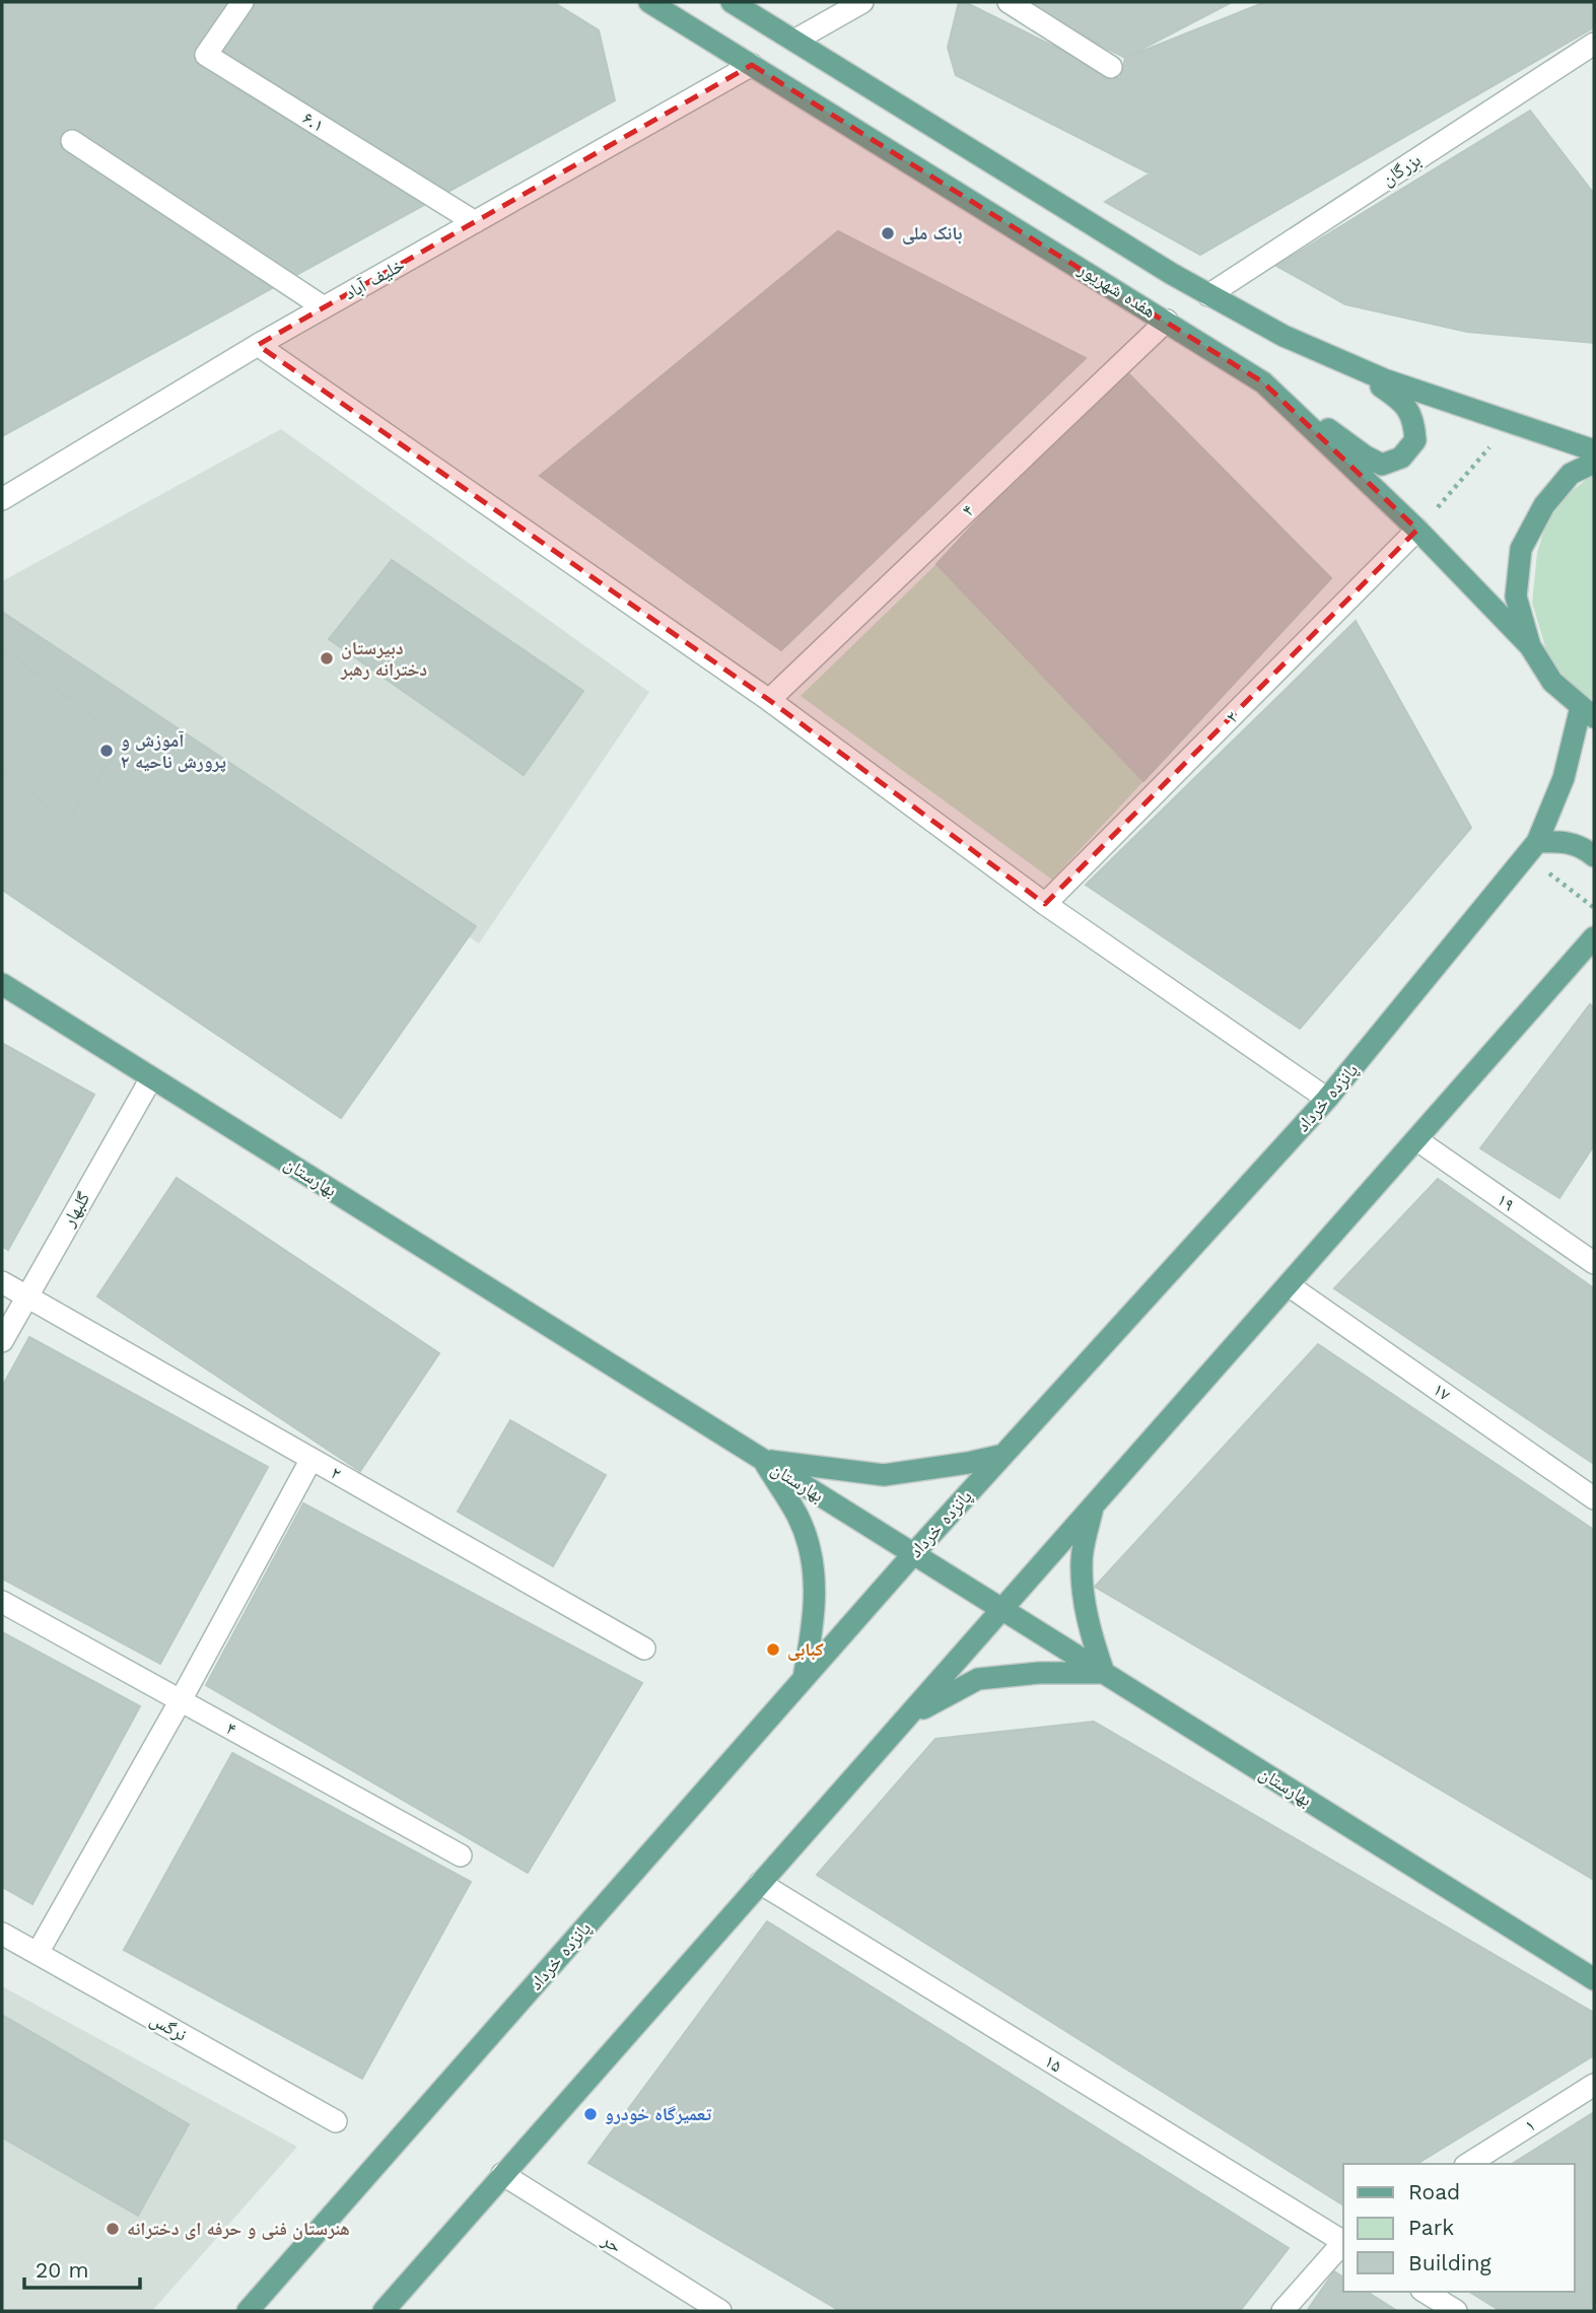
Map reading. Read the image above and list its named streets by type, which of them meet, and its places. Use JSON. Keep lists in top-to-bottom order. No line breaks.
{"streets":{"main road":["هفده شهریور","پانزده خرداد","بهارستان"],"street":["۶.۱","بزرگان","خلیف آباد","۴","۲","۱۹","گلبهار","۱۷","نرگس","۱۵","۱","حر"]},"crossings":[["۶.۱","خلیف آباد"],["خلیف آباد","هفده شهریور"],["هفده شهریور","۴"],["هفده شهریور","۲"],["۲","گلبهار"],["پانزده خرداد","بهارستان"],["بهارستان","گلبهار"]],"places":["بانک ملی","دبیرستان دخترانه رهبر","آموزش و پرورش ناحیه ۲","کبابی","تعمیرگاه خودرو","هنرستان فنی و حرفه ای دخترانه"],"legend":["Road","Park","Building"],"scale_bar":"20 m"}
